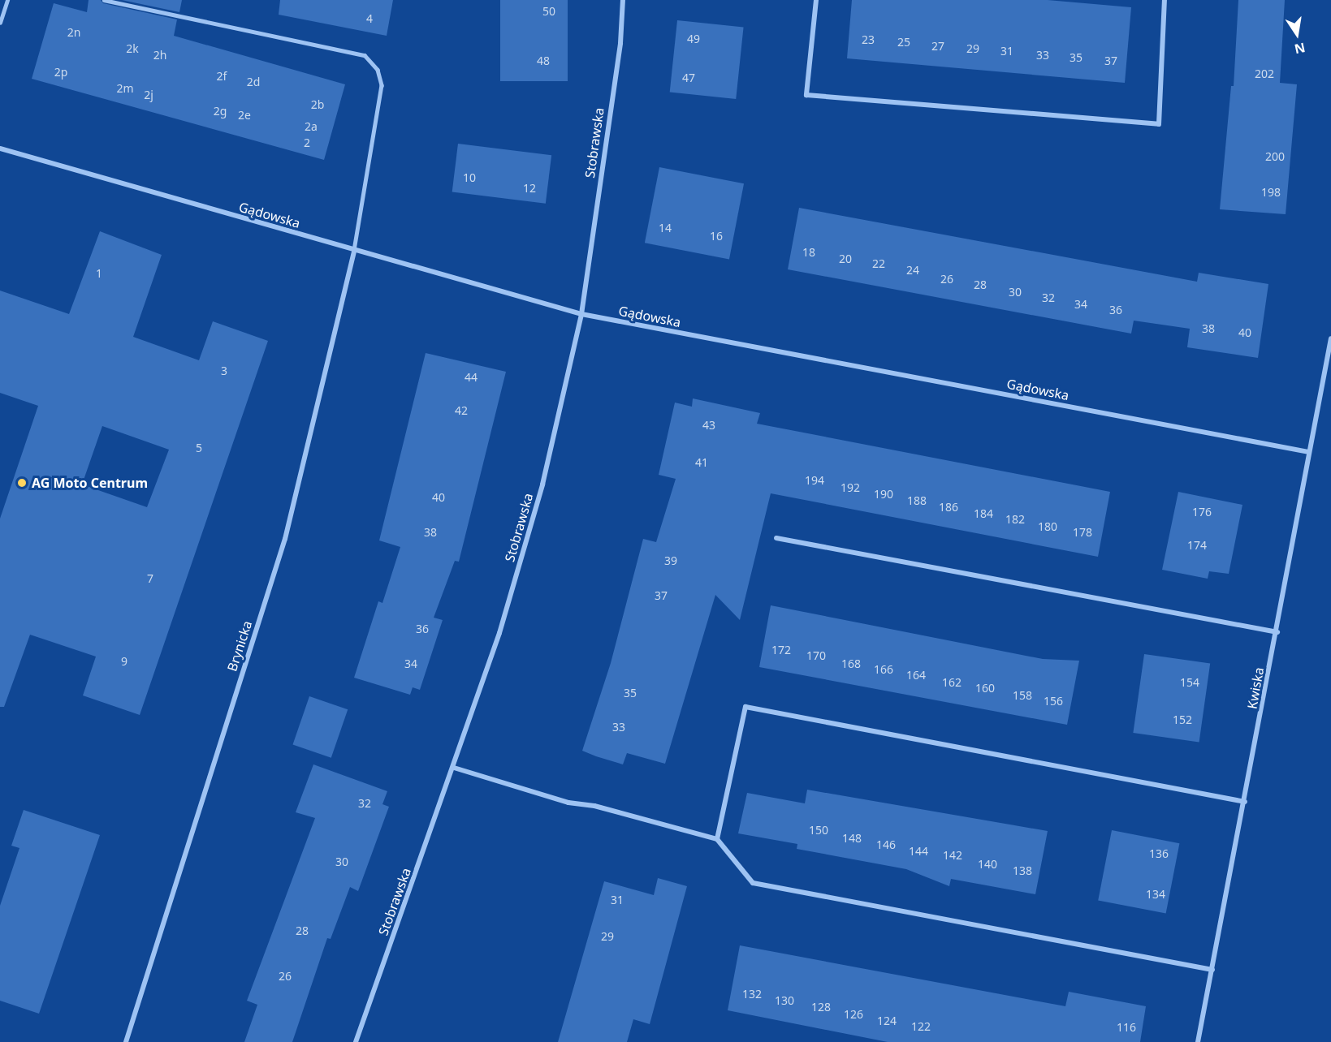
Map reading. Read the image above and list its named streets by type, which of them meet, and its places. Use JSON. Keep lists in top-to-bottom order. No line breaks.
{"streets":{"street":["Stobrawska","Gądowska","Brynicka","Kwiska"]},"crossings":[["Stobrawska","Gądowska"],["Gądowska","Brynicka"],["Gądowska","Kwiska"]],"places":["AG Moto Centrum"],"house_numbers":["50","4","2n","49","23","25","27","2k","29","31","2h","33","35","48","37","2p","202","2f","47","2d","2m","2j","2b","2g","2e","2a","2","200","10","12","198","14","16","18","20","22","24","1","26","28","30","32","34","36","38","40","3","44","42","43","5","41","194","192","190","40","188","186","176","184","182","180","38","178","174","39","7","37","36","172","170","9","34","168","166","164","162","154","160","35","158","156","152","33","32","150","148","146","144","136","142","30","140","138","134","31","28","29","26","132","130","128","126","124","122","116"],"north":"bottom"}
